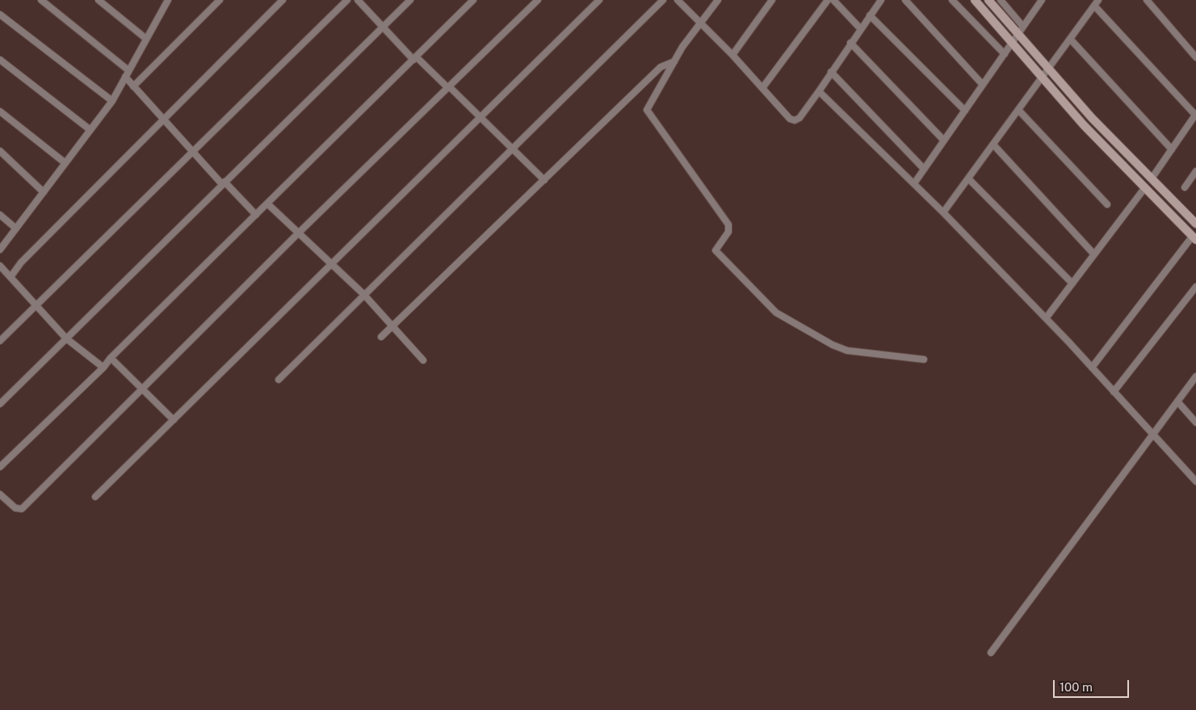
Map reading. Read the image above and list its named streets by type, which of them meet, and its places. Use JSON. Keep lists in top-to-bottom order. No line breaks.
{"scale_bar":"100 m"}
